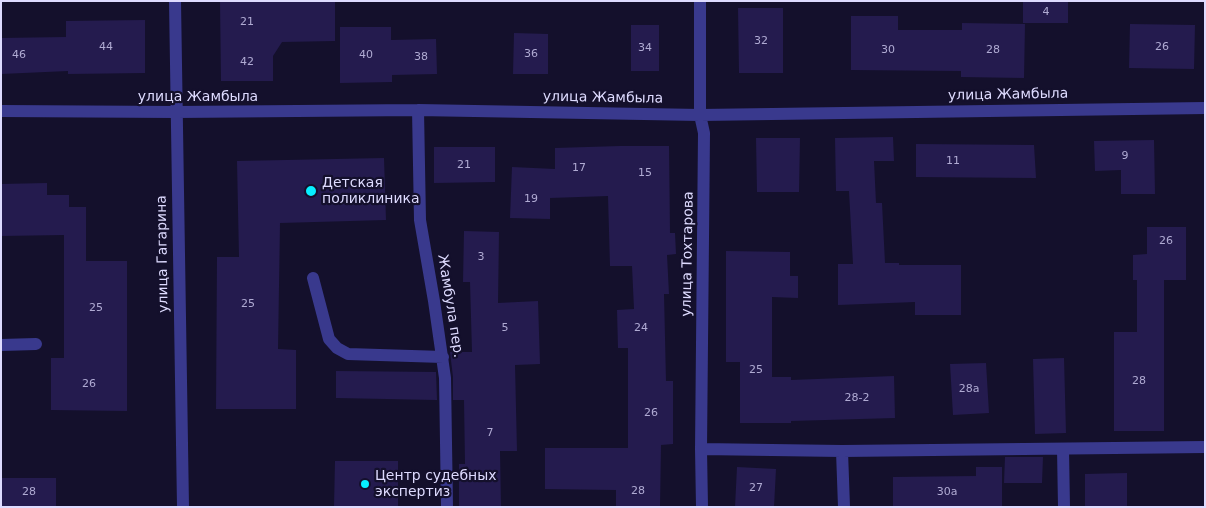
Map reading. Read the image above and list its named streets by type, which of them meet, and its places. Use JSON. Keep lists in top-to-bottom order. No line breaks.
{"streets":{"street":["улица Жамбыла","улица Гагарина","улица Тохтарова","Жамбула пер."]},"crossings":[["улица Жамбыла","улица Гагарина"],["улица Жамбыла","улица Тохтарова"],["улица Жамбыла","Жамбула пер."]],"places":["Детская поликлиника","Центр судебных экспертиз"],"house_numbers":["4","21","32","44","26","34","30","28","36","46","40","38","42","9","11","21","17","15","19","26","3","25","25","5","24","25","28","26","28а","28-2","26","7","27","28","28","30а"]}
